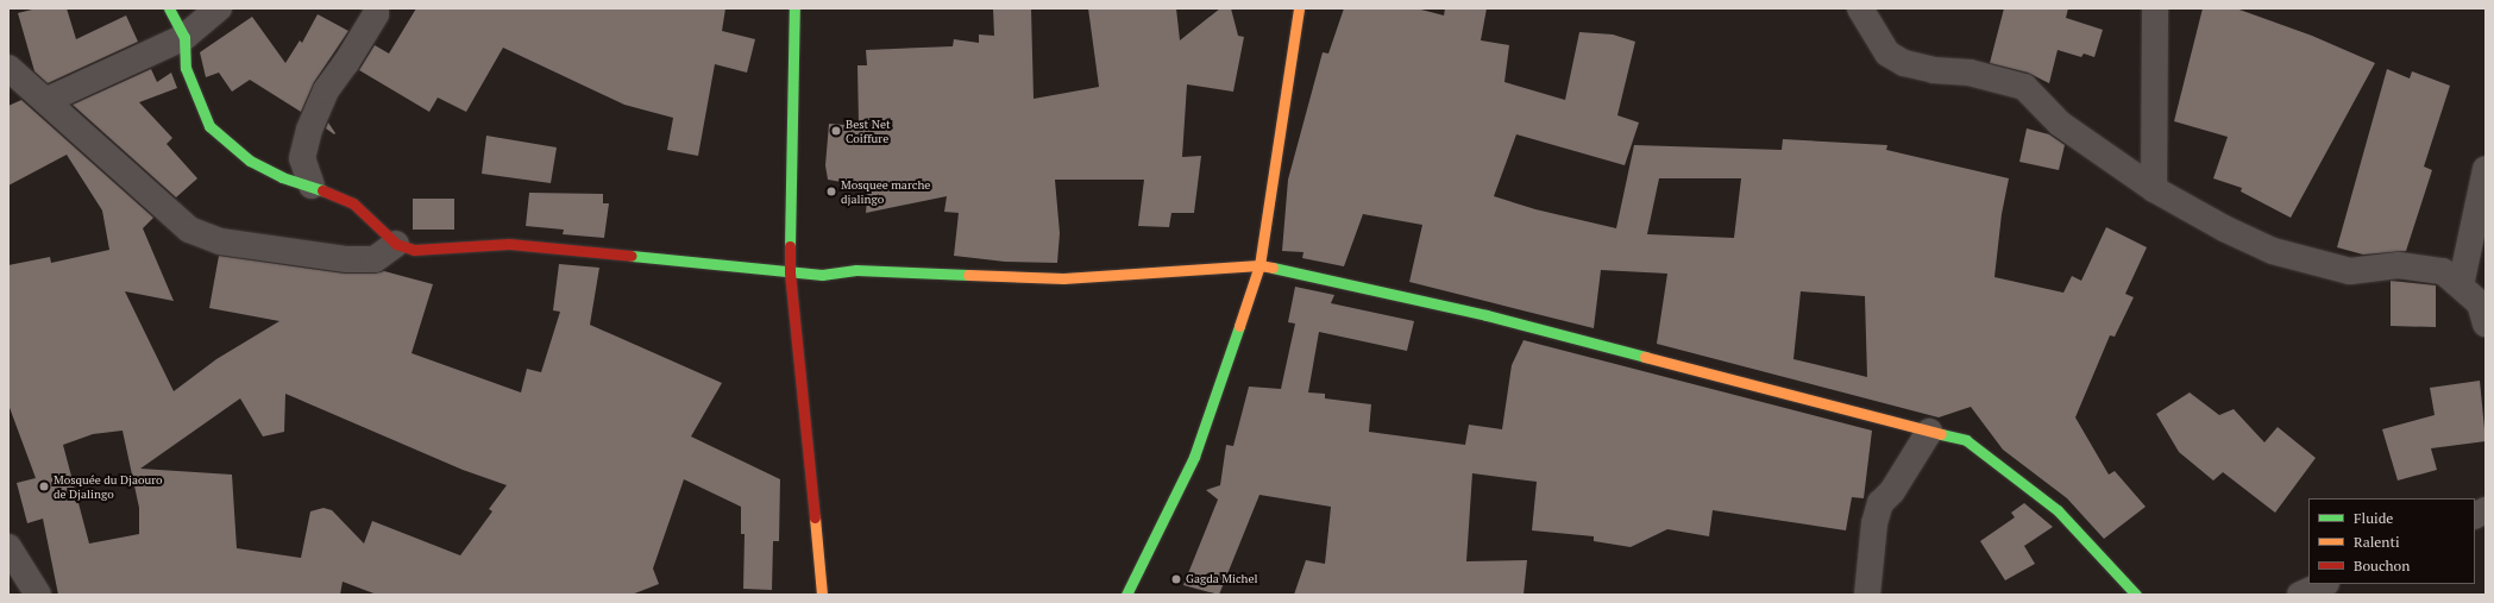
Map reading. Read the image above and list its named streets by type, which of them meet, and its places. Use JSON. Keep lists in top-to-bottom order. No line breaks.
{"places":["Best Net Coiffure","Mosquee marche djalingo","Mosquée du Djaouro de Djalingo","Gagda Michel"],"legend":["Fluide","Ralenti","Bouchon"]}
